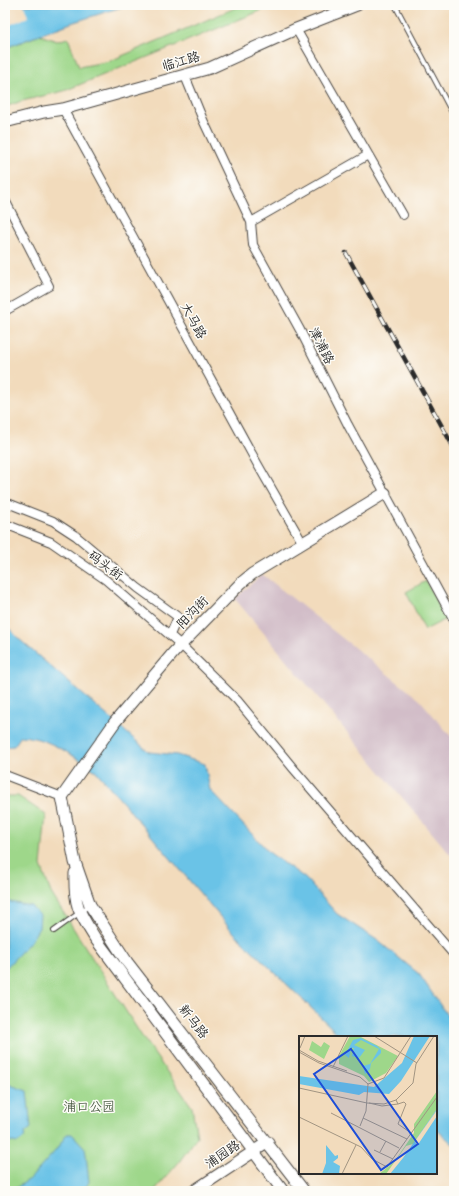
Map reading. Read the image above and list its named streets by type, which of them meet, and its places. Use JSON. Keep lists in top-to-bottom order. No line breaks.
{"streets":{"street":["临江路","大马路","津浦路","码头街","阳沟街","新马路","浦园路"]},"crossings":[["临江路","大马路"],["临江路","津浦路"],["大马路","阳沟街"],["津浦路","阳沟街"],["码头街","阳沟街"],["阳沟街","新马路"],["新马路","浦园路"]],"parks":["浦口公园"]}
